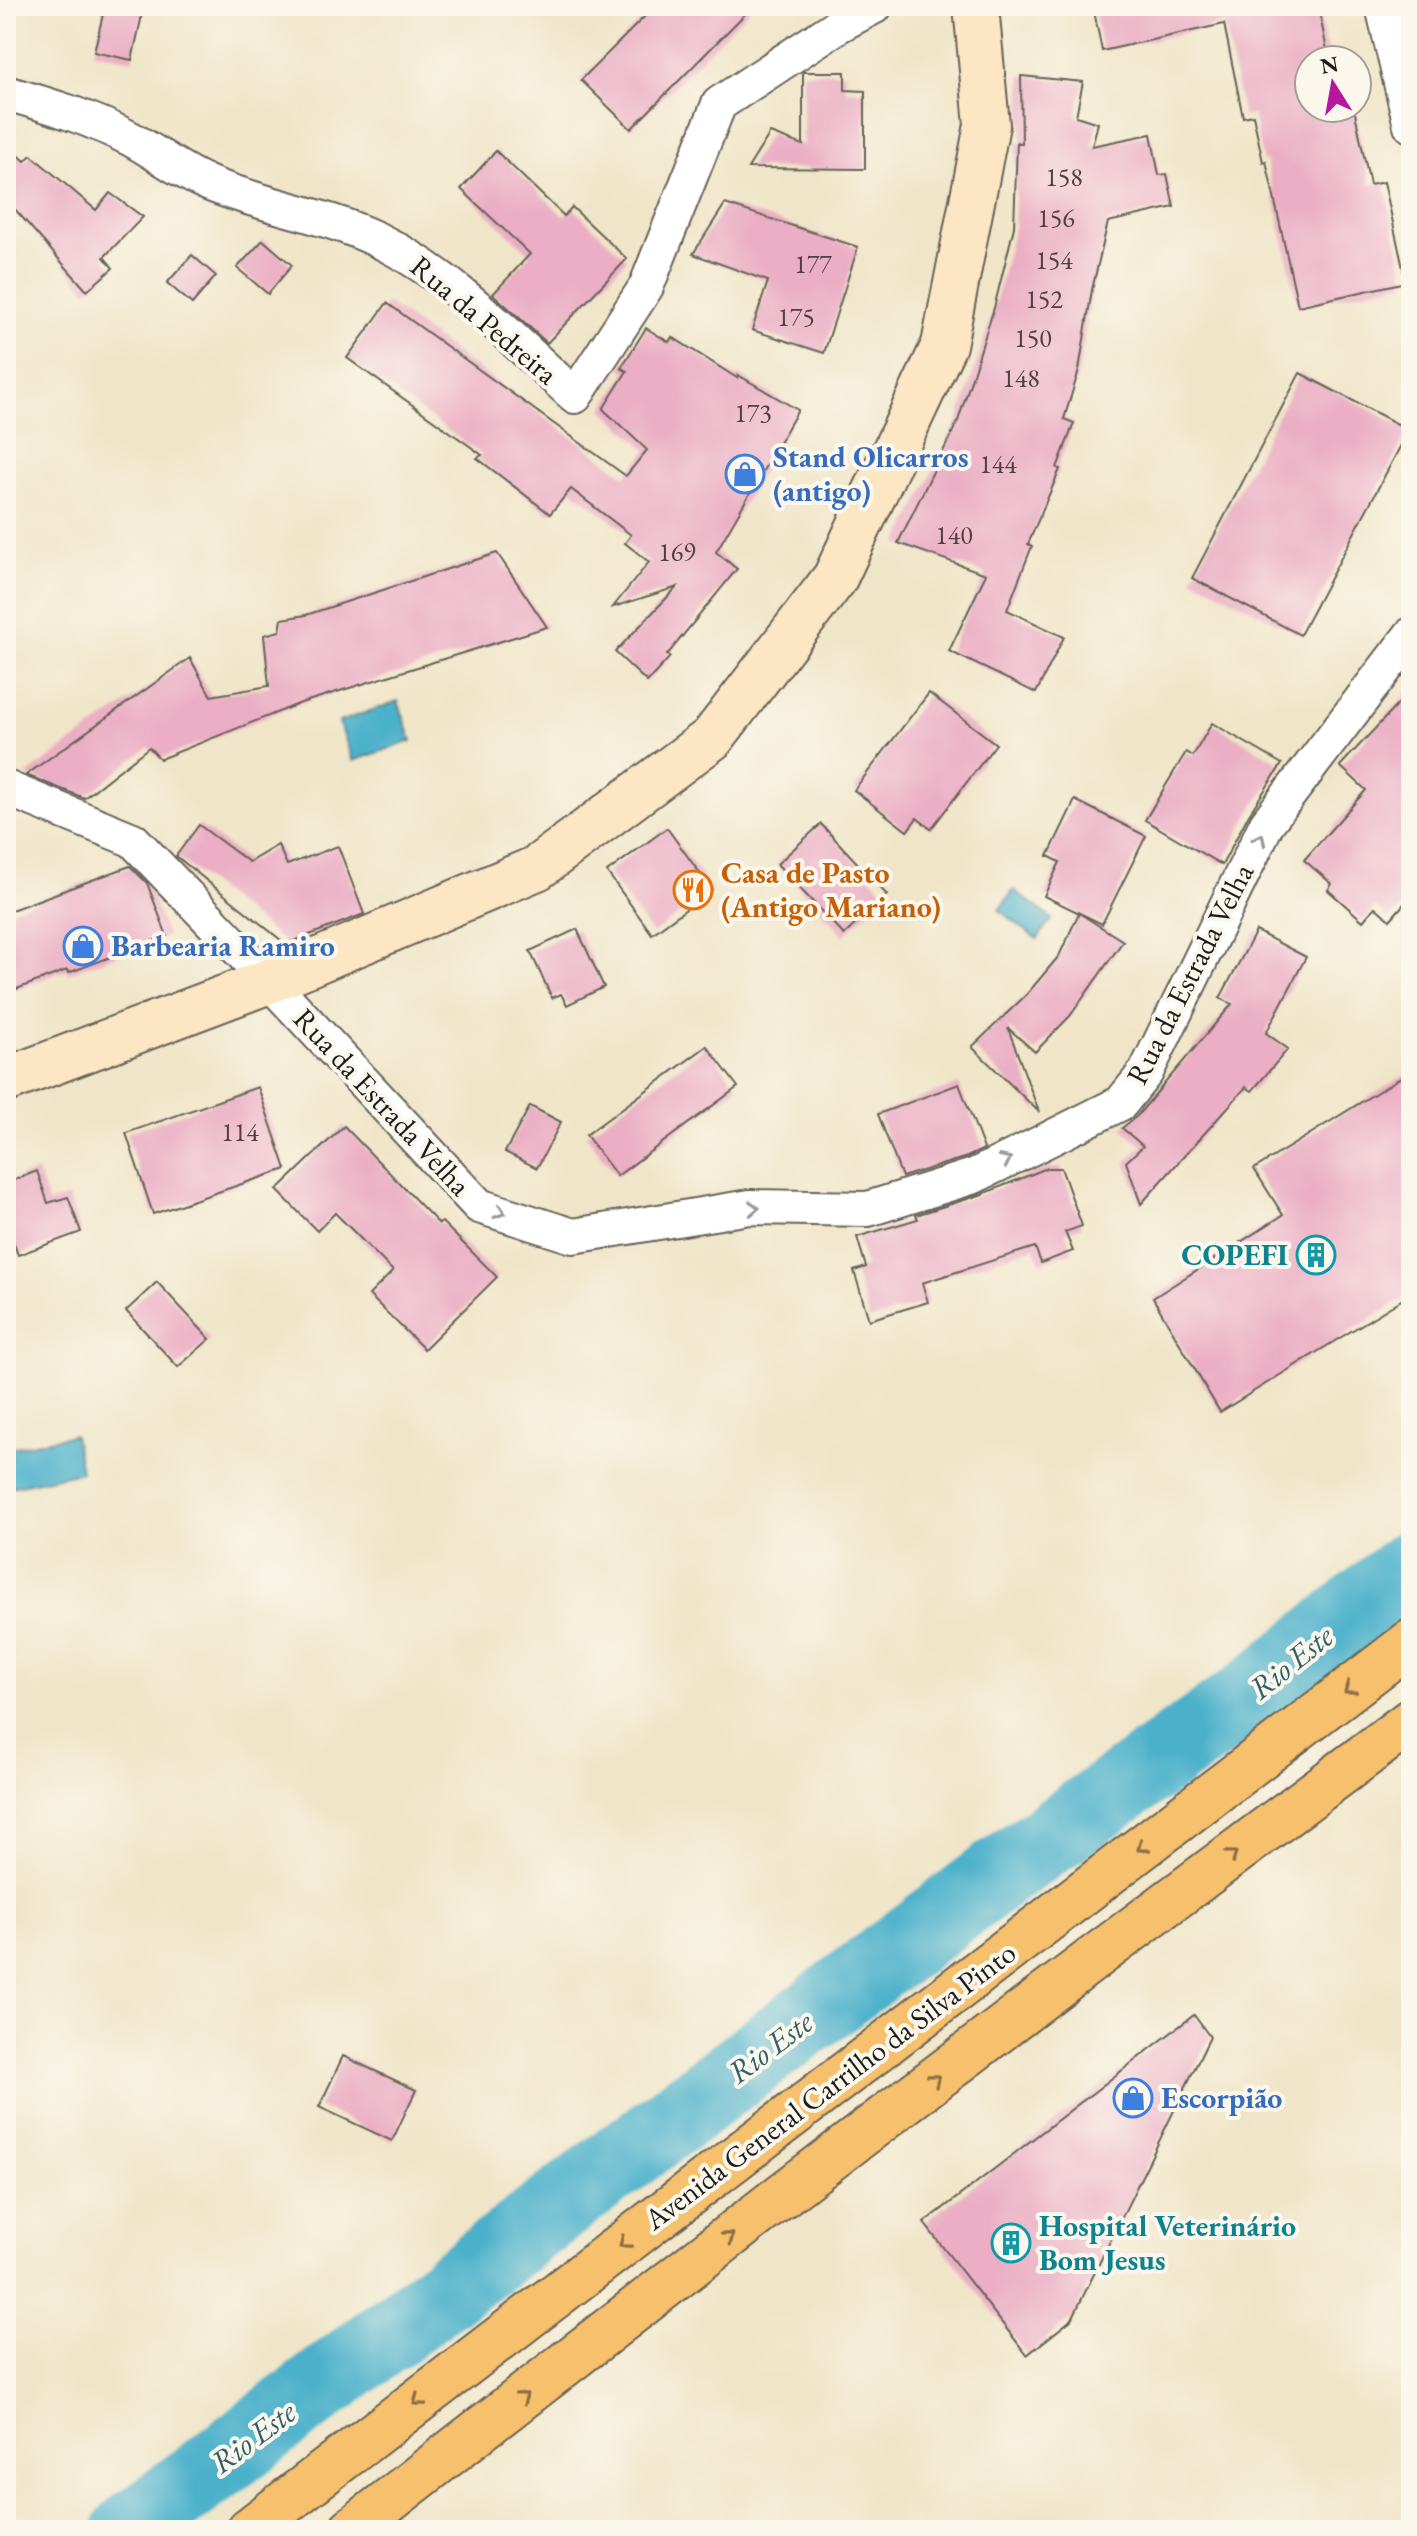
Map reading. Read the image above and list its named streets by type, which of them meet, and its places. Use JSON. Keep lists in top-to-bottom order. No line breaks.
{"streets":{"main road":["Avenida General Carrilho da Silva Pinto"],"street":["Rua da Pedreira","Rua da Estrada Velha"]},"water":["Rio Este"],"places":{"shop":["Stand Olicarros (antigo)","Barbearia Ramiro","Escorpião"],"restaurant":["Casa de Pasto (Antigo Mariano)"],"building":["COPEFI","Hospital Veterinário Bom Jesus"]},"house_numbers":["158","156","154","177","152","175","150","148","173","144","140","169","114"],"north":"top"}
